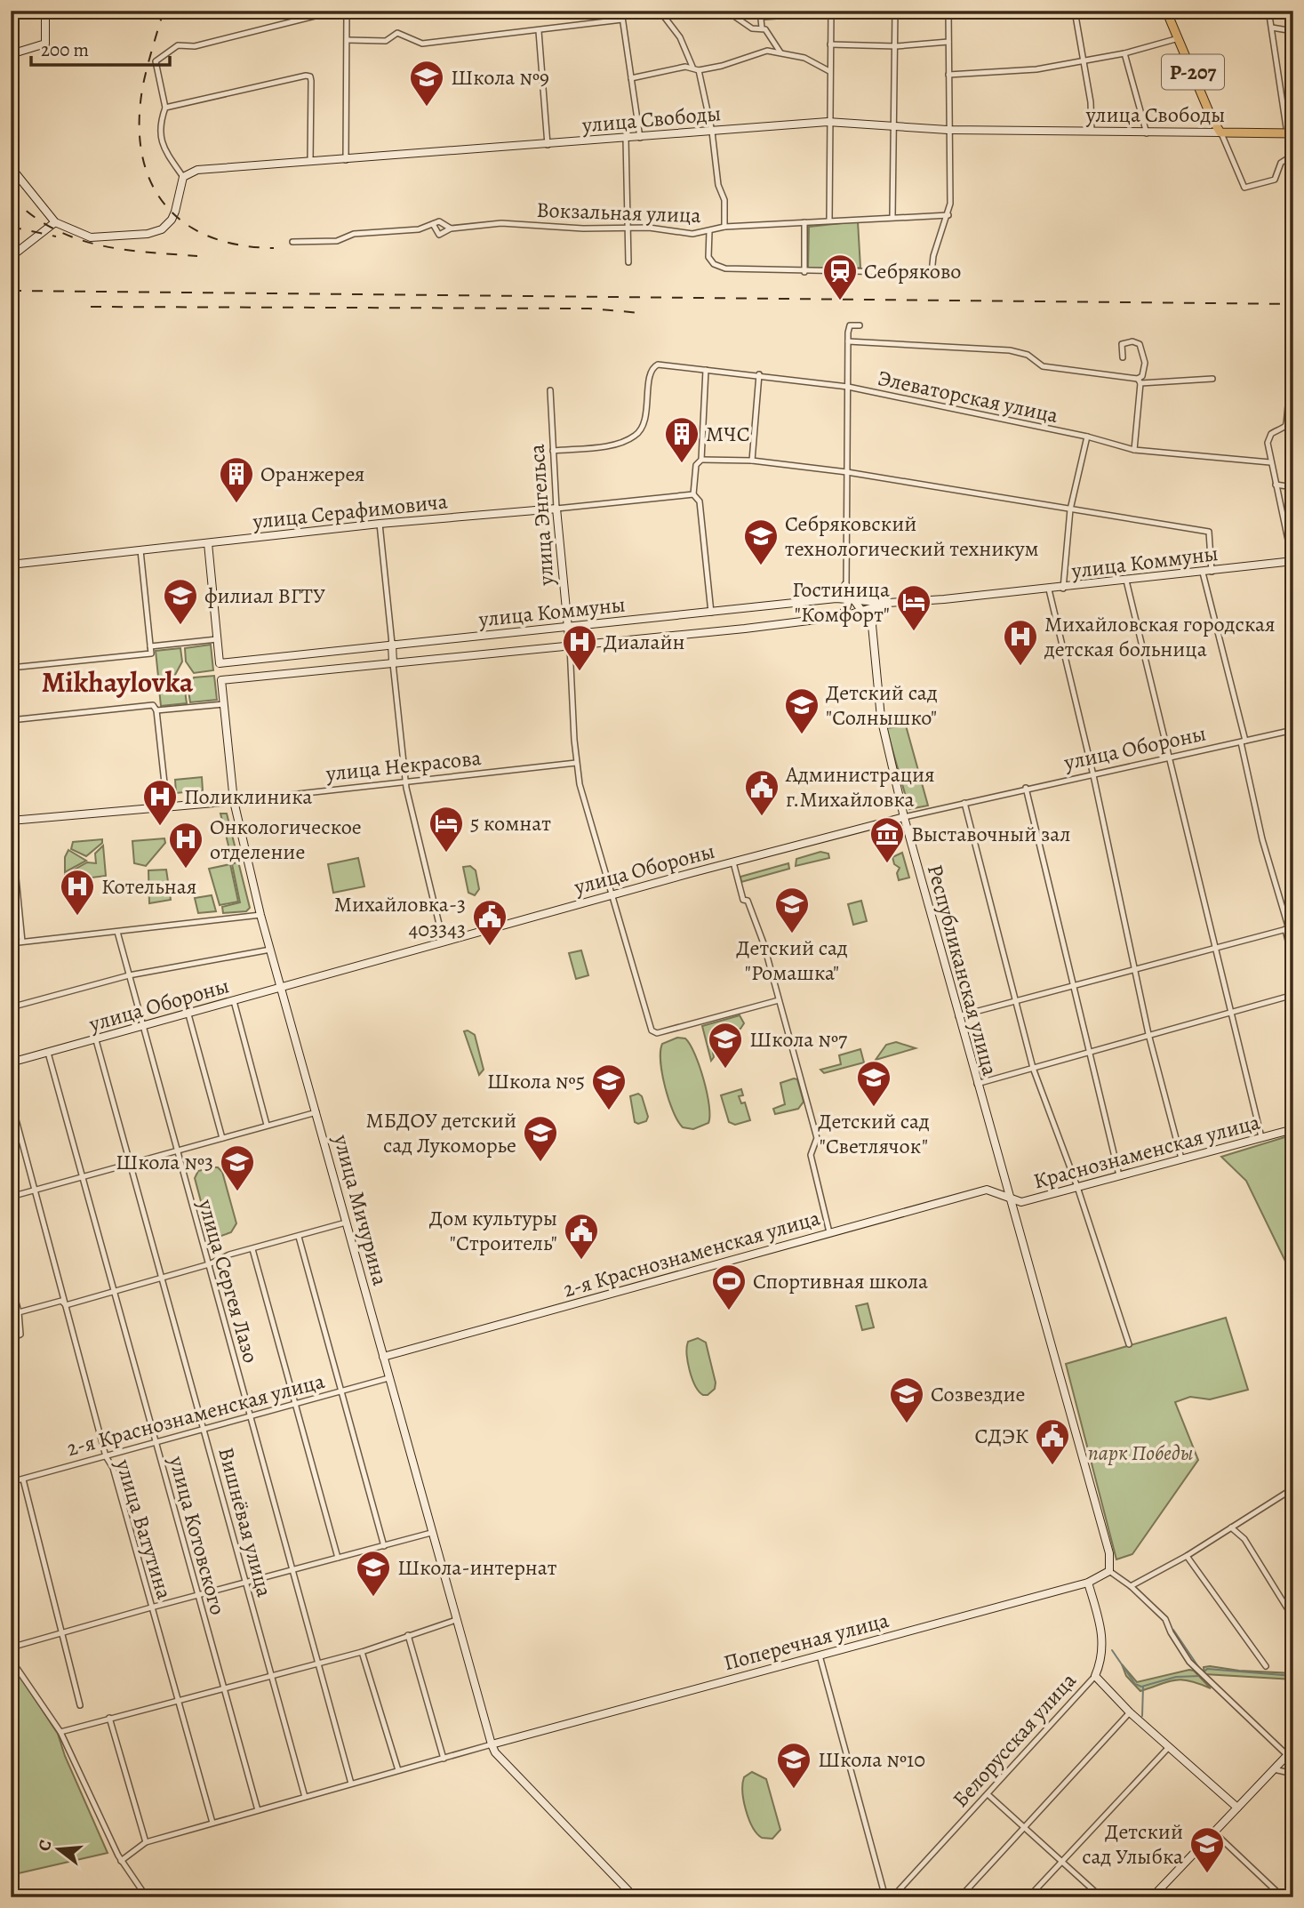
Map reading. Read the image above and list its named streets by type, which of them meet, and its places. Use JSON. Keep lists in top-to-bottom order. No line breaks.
{"streets":{"main road":["Р-207","улица Свободы"],"street":["Вокзальная улица","Элеваторская улица","улица Серафимовича","улица Энгельса","улица Коммуны","улица Обороны","улица Некрасова","Республиканская улица","Краснознаменская улица","улица Мичурина","2-я Краснознаменская улица","улица Сергея Лазо","Вишнёвая улица","улица Ватутина","улица Котовского","Поперечная улица","Белорусская улица"]},"crossings":[["Р-207","улица Свободы"],["Элеваторская улица","улица Энгельса"],["улица Серафимовича","улица Энгельса"],["улица Энгельса","улица Коммуны"],["улица Энгельса","улица Обороны"],["улица Энгельса","улица Некрасова"],["улица Коммуны","Республиканская улица"],["улица Коммуны","улица Мичурина"],["улица Обороны","Республиканская улица"],["улица Обороны","улица Мичурина"],["улица Обороны","улица Сергея Лазо"],["улица Обороны","Вишнёвая улица"],["улица Обороны","улица Котовского"],["улица Некрасова","улица Мичурина"],["Республиканская улица","Краснознаменская улица"],["Республиканская улица","Поперечная улица"],["улица Мичурина","2-я Краснознаменская улица"],["улица Мичурина","Поперечная улица"],["2-я Краснознаменская улица","улица Сергея Лазо"],["2-я Краснознаменская улица","Вишнёвая улица"],["2-я Краснознаменская улица","улица Ватутина"],["2-я Краснознаменская улица","улица Котовского"],["Поперечная улица","Белорусская улица"]],"districts":["Mikhaylovka"],"parks":["парк Победы"],"places":{"school or university":["Школа №9","Себряковский технологический техникум","филиал ВГТУ","Детский сад \"Солнышко\"","Детский сад \"Ромашка\"","Школа №7","Детский сад \"Светлячок\"","Школа №5","МБДОУ детский сад Лукоморье","Школа №3","Созвездие","Школа-интернат","Школа №10","Детский сад Улыбка"],"station":["Себряково"],"building":["МЧС","Оранжерея"],"hotel":["Гостиница \"Комфорт\"","5 комнат"],"hospital":["Михайловская городская детская больница","Диалайн","Поликлиника","Онкологическое отделение","Котельная"],"public building":["Администрация г.Михайловка","Михайловка-3 403343","Дом культуры \"Строитель\"","СДЭК"],"museum":["Выставочный зал"],"sports":["Спортивная школа"]},"scale_bar":"200 m","north":"left"}
